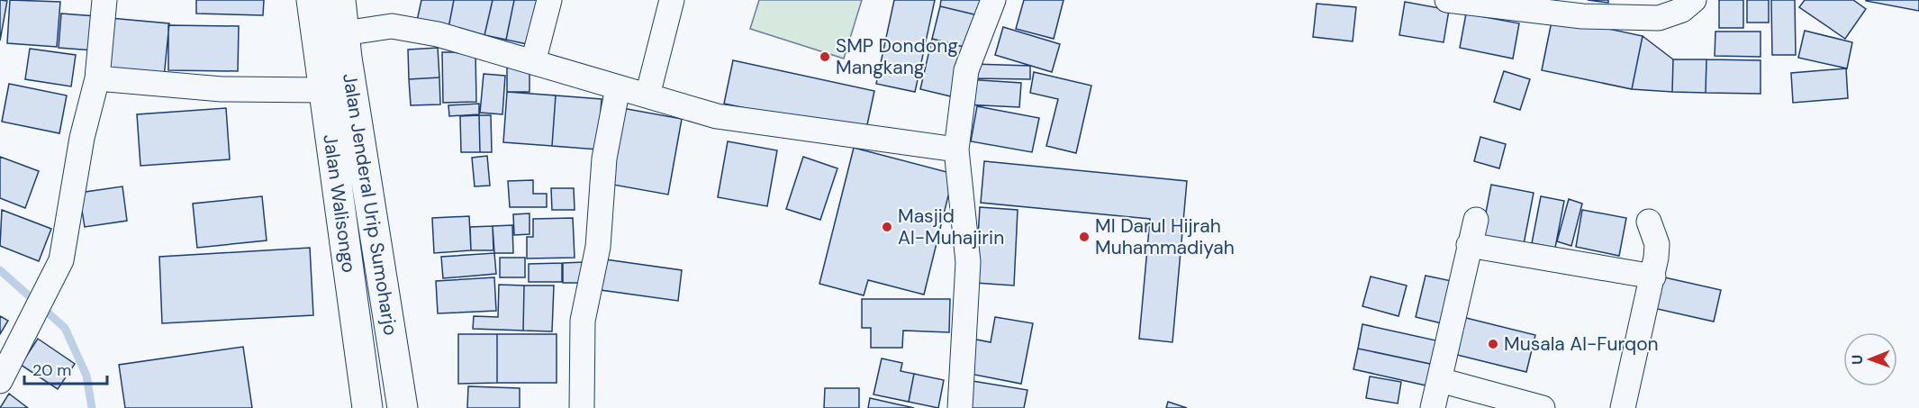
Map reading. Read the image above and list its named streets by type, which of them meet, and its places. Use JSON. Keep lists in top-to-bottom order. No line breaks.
{"streets":{"highway":["Jalan Walisongo","Jalan Jenderal Urip Sumoharjo"]},"places":["SMP Dondong Mangkang","Masjid Al-Muhajirin","MI Darul Hijrah Muhammadiyah","Musala Al-Furqon"],"scale_bar":"20 m","north":"left"}
